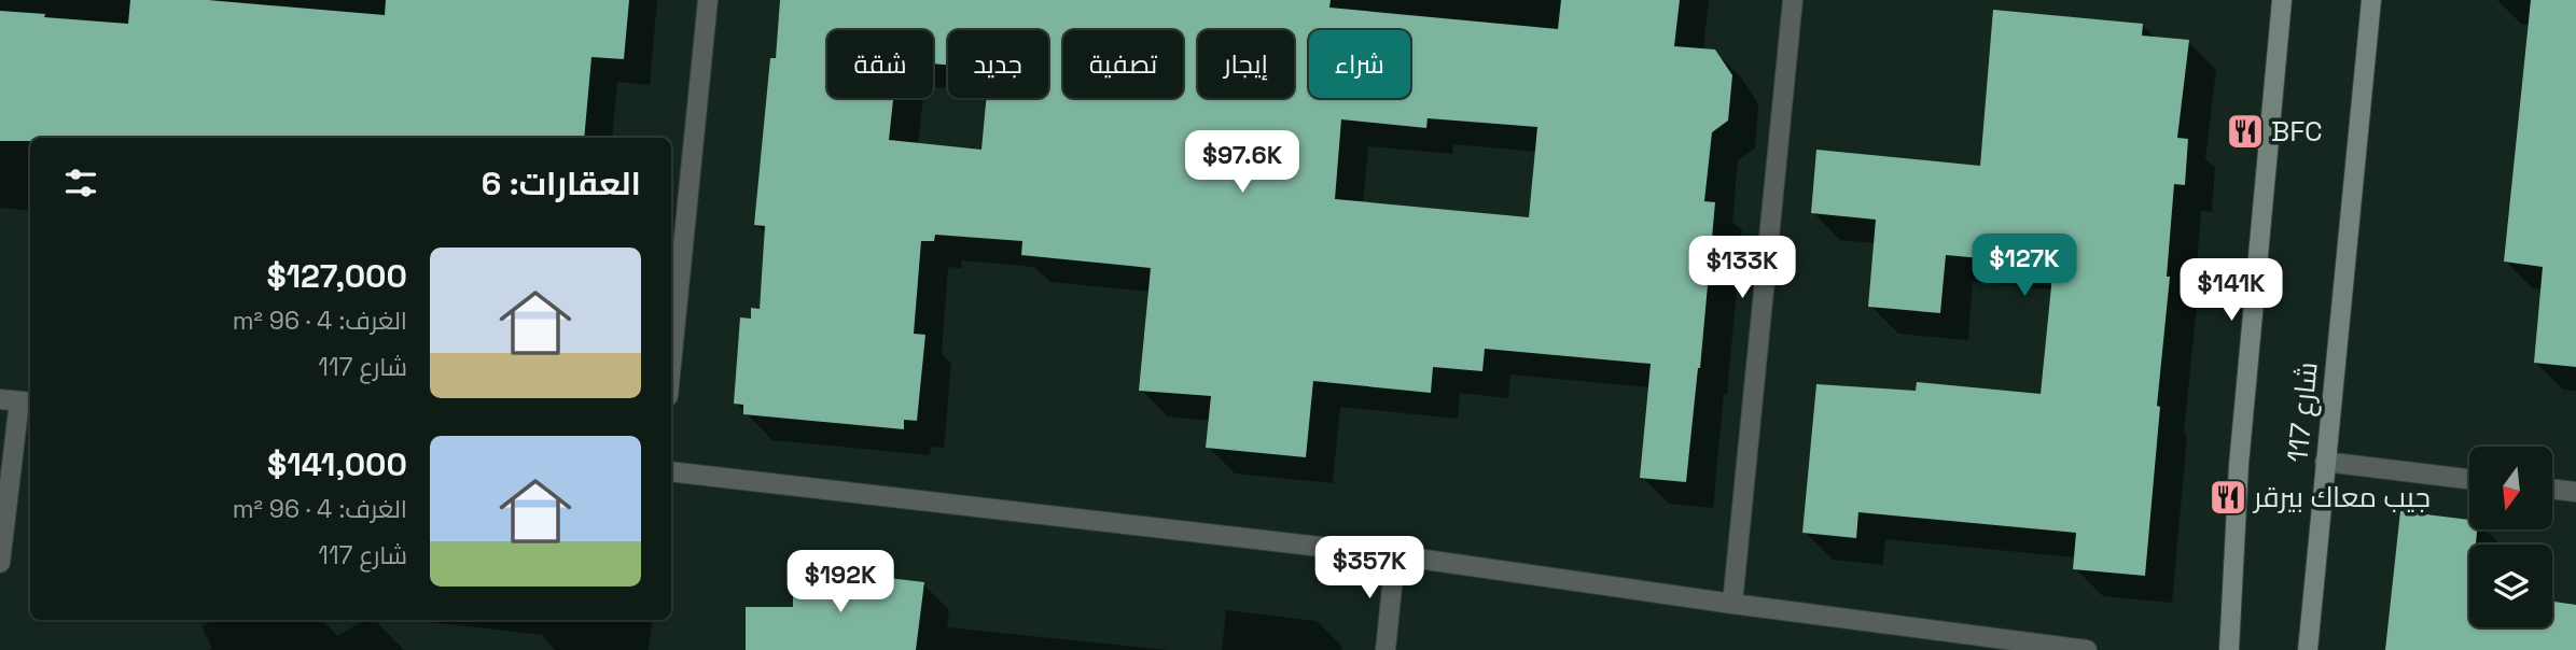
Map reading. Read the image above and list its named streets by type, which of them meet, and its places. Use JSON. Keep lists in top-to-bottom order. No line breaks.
{"streets":{"street":["شارع 117"]},"places":{"restaurant":["BFC","جيب معاك بيرقر"]},"north":"bottom","page":{"chip":["شراء","إيجار","تصفية","جديد","شقة"],"price":["$97.6K","$127K","$133K","$141K","$357K","$192K"],"heading":"العقارات: 6","list":[{"name":"$127,000","note":"الغرف: 4 · 96 m² · شارع 117"},{"name":"$141,000","note":"الغرف: 4 · 96 m² · شارع 117"}]}}
